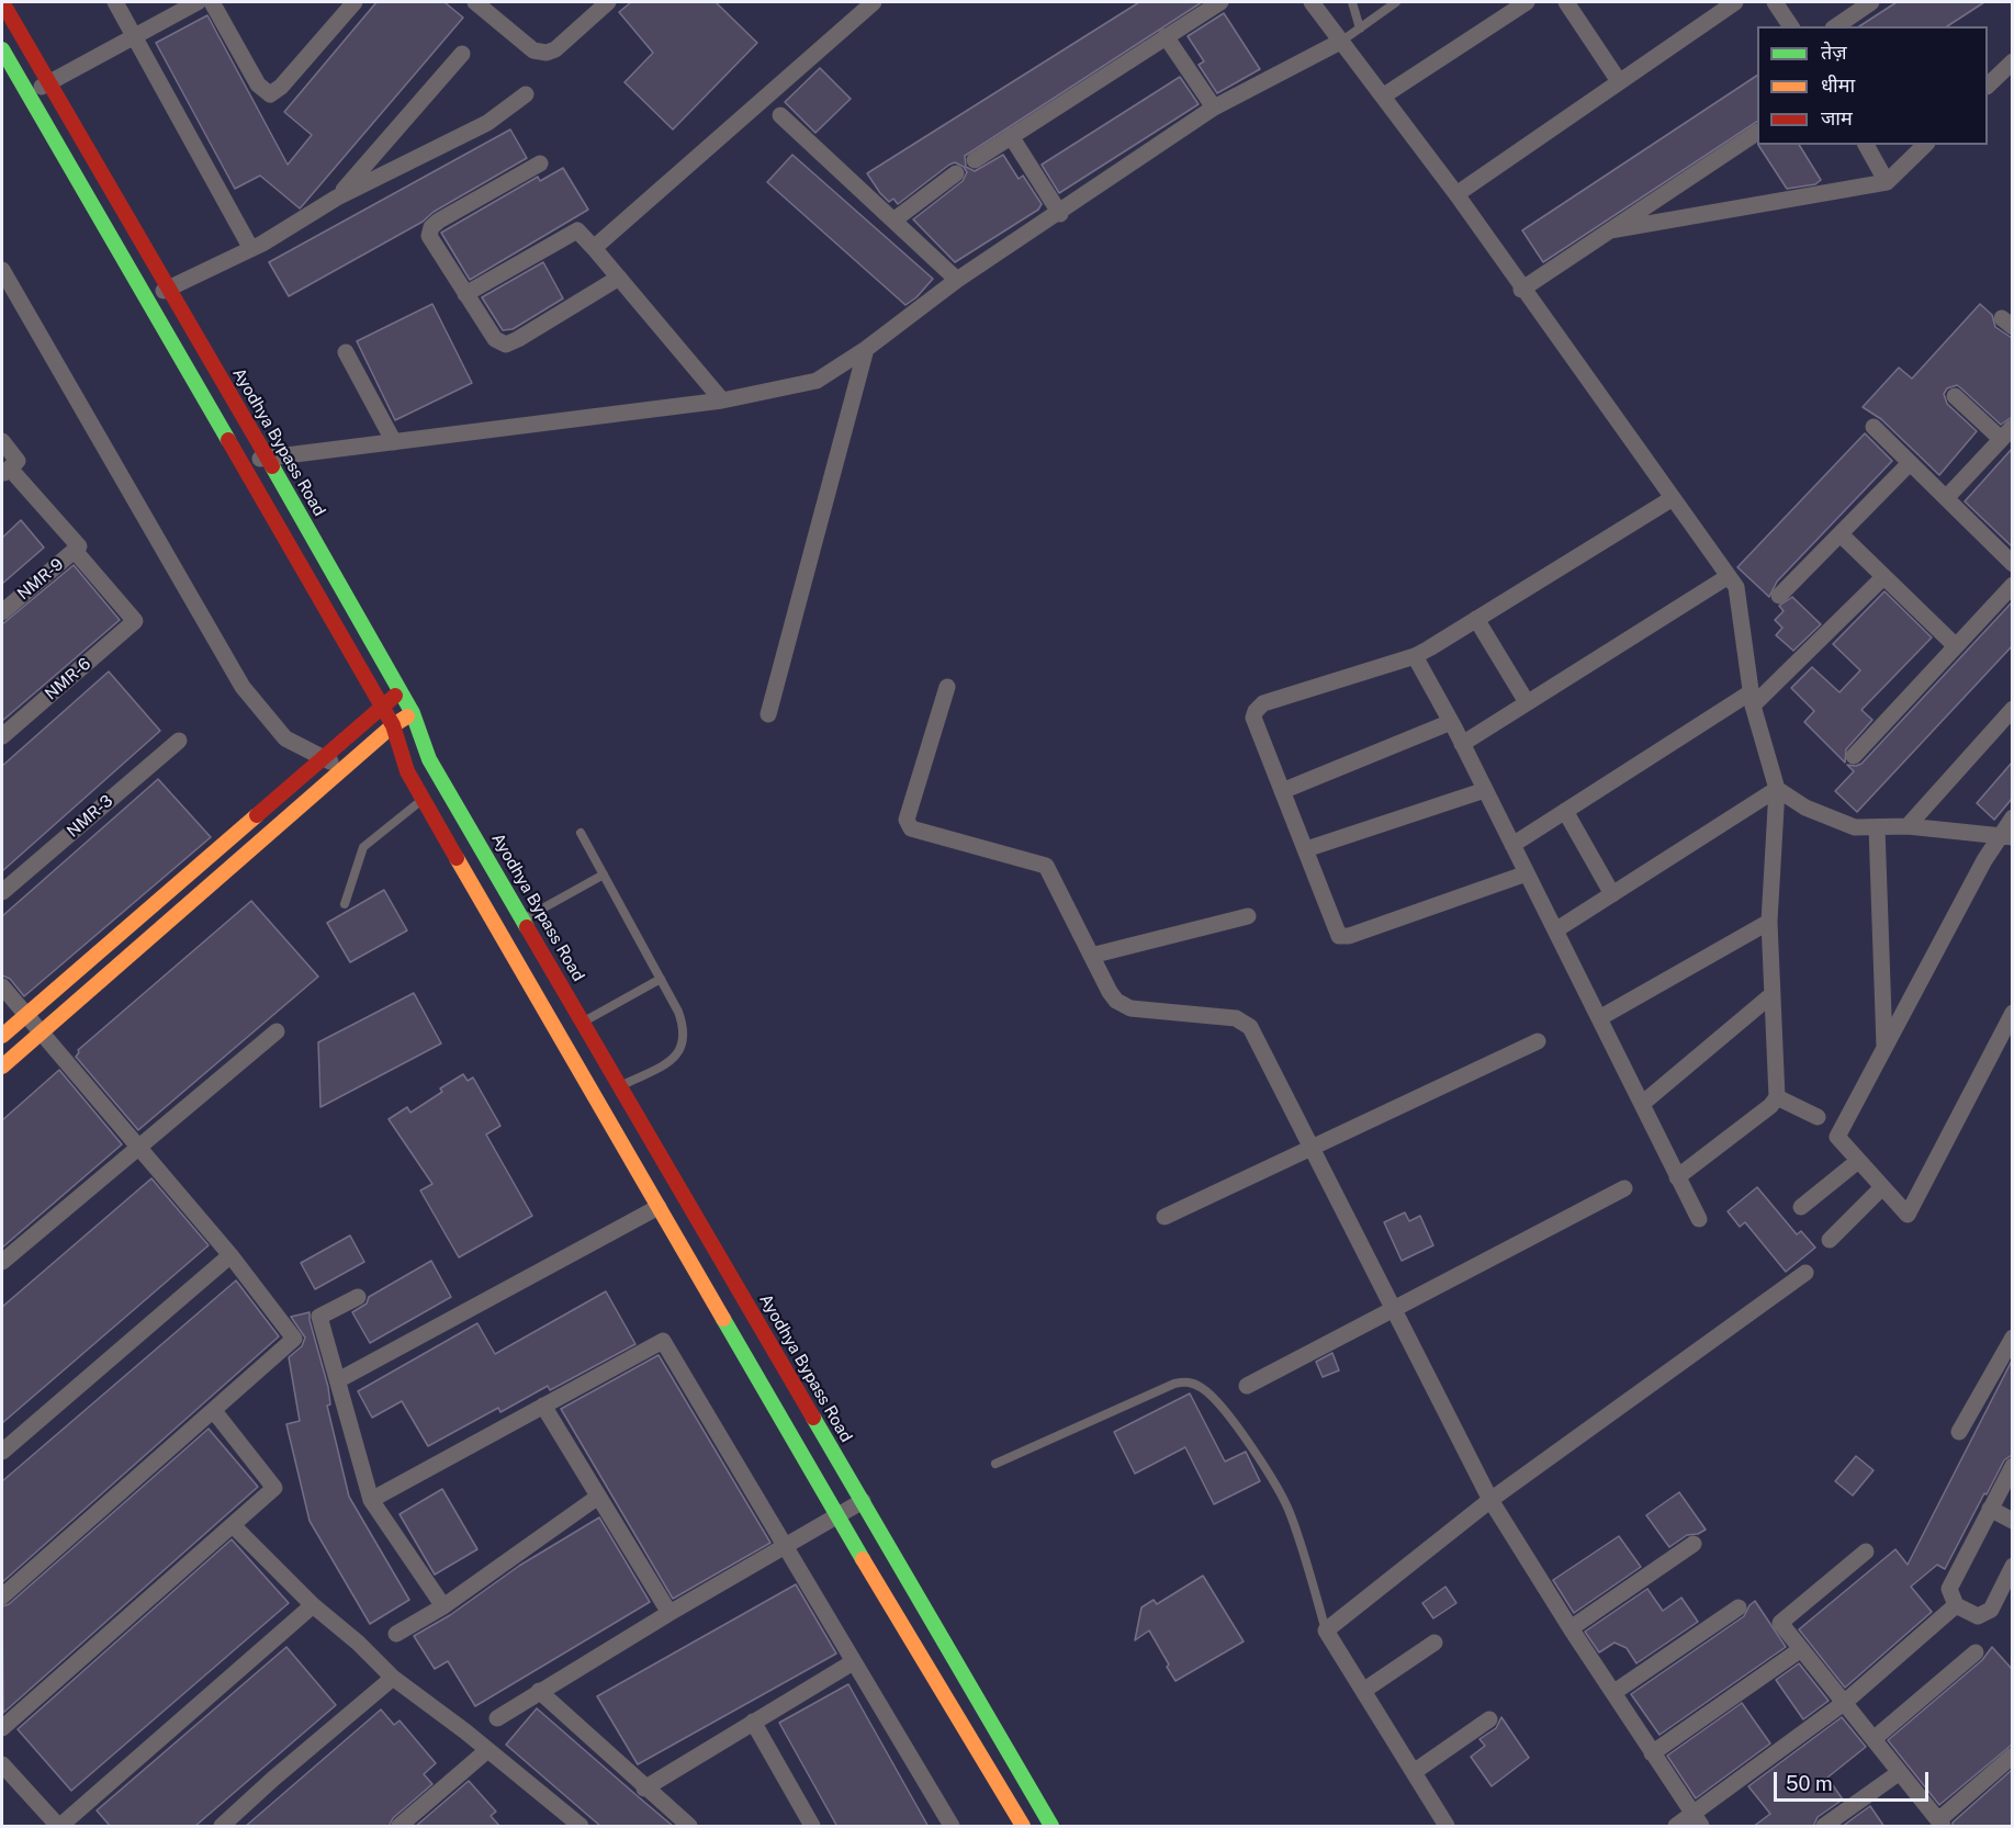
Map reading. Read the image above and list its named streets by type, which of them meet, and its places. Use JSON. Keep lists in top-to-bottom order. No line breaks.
{"streets":{"main road":["Ayodhya Bypass Road"],"street":["NMR-9","NMR-6","NMR-3"]},"crossings":[["NMR-9","NMR-6"]],"legend":["तेज़","धीमा","जाम"],"scale_bar":"50 m"}
